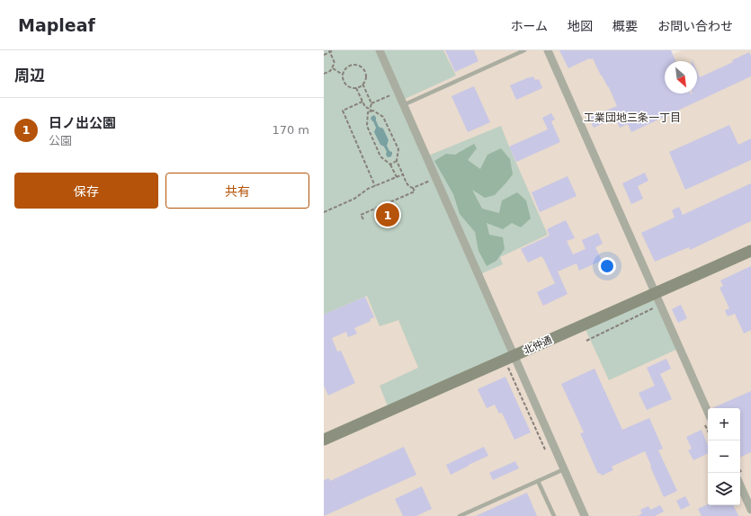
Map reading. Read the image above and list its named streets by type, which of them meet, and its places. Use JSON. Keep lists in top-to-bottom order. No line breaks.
{"streets":{"street":["北仲通"]},"districts":["工業団地三条一丁目"],"north":"bottom right","page":{"header":"Mapleaf","nav":["ホーム","地図","概要","お問い合わせ"],"heading":"周辺","list":[{"mark":"1","name":"日ノ出公園","note":"公園","value":"170 m"}],"buttons":["保存","共有"],"pins":"1","map_buttons":["+","−"]}}
